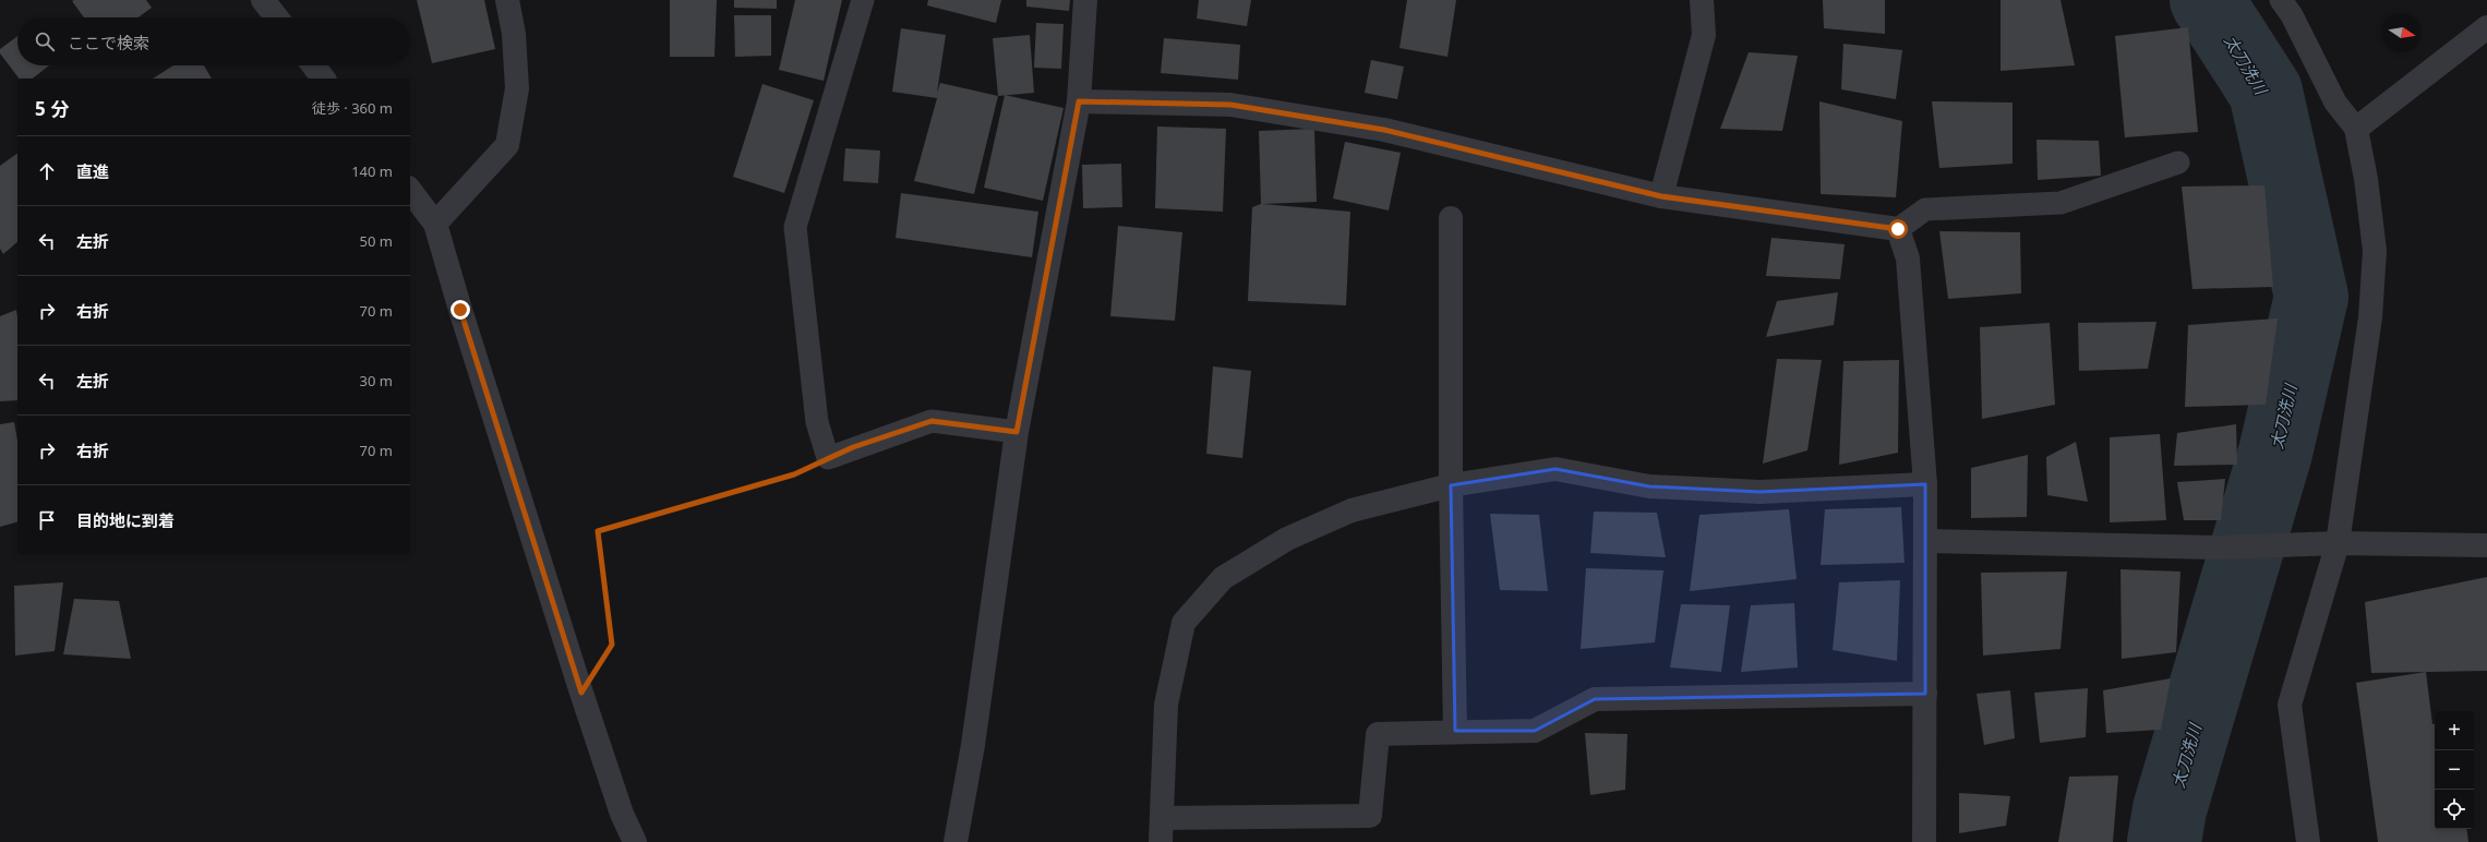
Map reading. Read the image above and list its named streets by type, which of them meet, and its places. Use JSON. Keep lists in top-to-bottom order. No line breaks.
{"water":["太刀洗川"],"north":"right","page":{"search":"ここで検索","heading":["5 分","徒歩 · 360 m"],"list":[["直進","140 m"],["左折","50 m"],["右折","70 m"],["左折","30 m"],["右折","70 m"],"目的地に到着"],"map_buttons":["+","−"]}}
